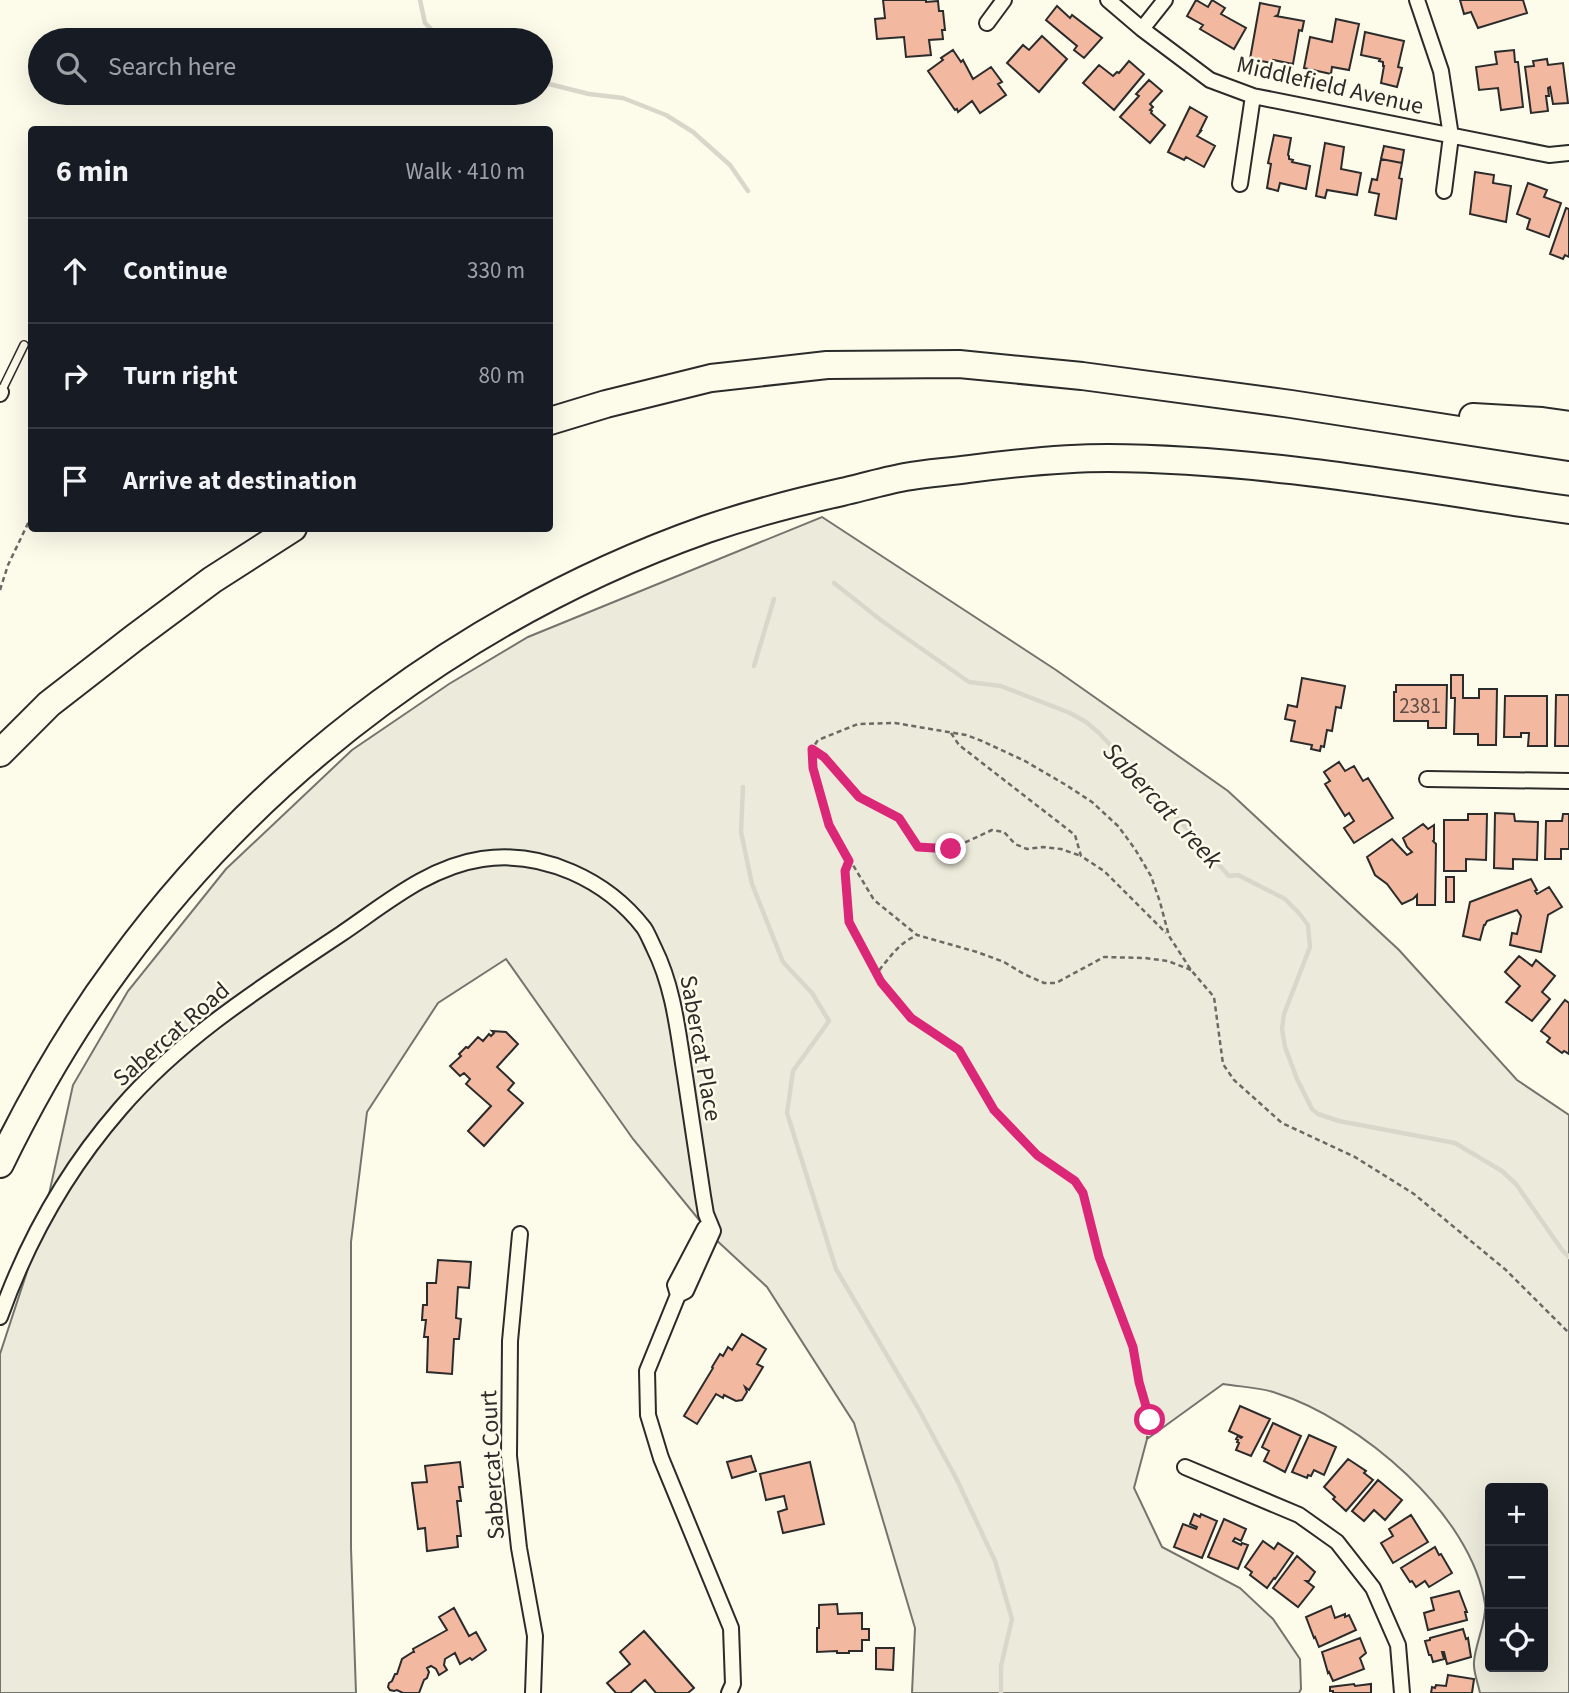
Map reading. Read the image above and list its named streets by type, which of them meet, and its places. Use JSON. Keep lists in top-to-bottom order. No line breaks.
{"streets":{"street":["Middlefield Avenue","Sabercat Road","Sabercat Place","Sabercat Court"]},"crossings":[["Sabercat Road","Sabercat Place"]],"water":["Sabercat Creek"],"house_numbers":["2381"],"page":{"search":"Search here","heading":["6 min","Walk · 410 m"],"list":[["Continue","330 m"],["Turn right","80 m"],"Arrive at destination"],"map_buttons":["+","−"]}}
